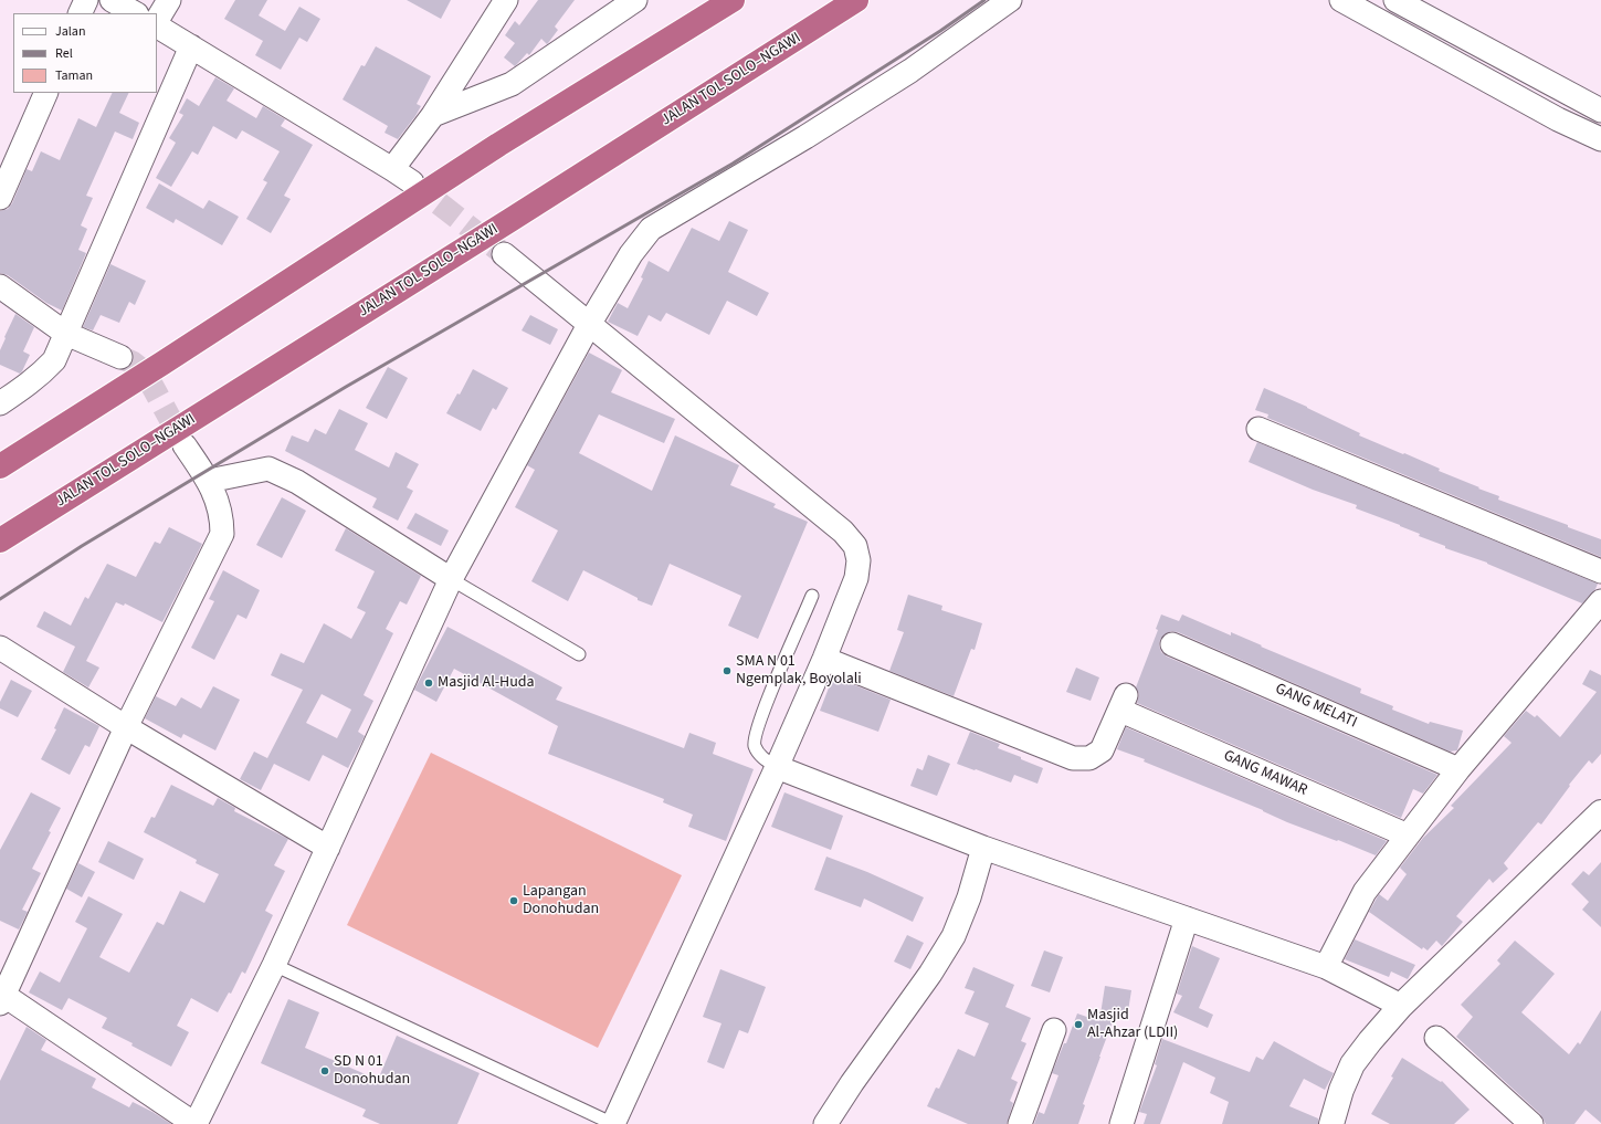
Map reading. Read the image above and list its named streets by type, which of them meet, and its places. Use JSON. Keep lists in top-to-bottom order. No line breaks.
{"streets":{"highway":["JALAN TOL SOLO–NGAWI"],"street":["GANG MELATI","GANG MAWAR"]},"places":["SMA N 01 Ngemplak, Boyolali","Masjid Al-Huda","Lapangan Donohudan","Masjid Al-Ahzar (LDII)","SD N 01 Donohudan"],"legend":["Jalan","Rel","Taman"]}
